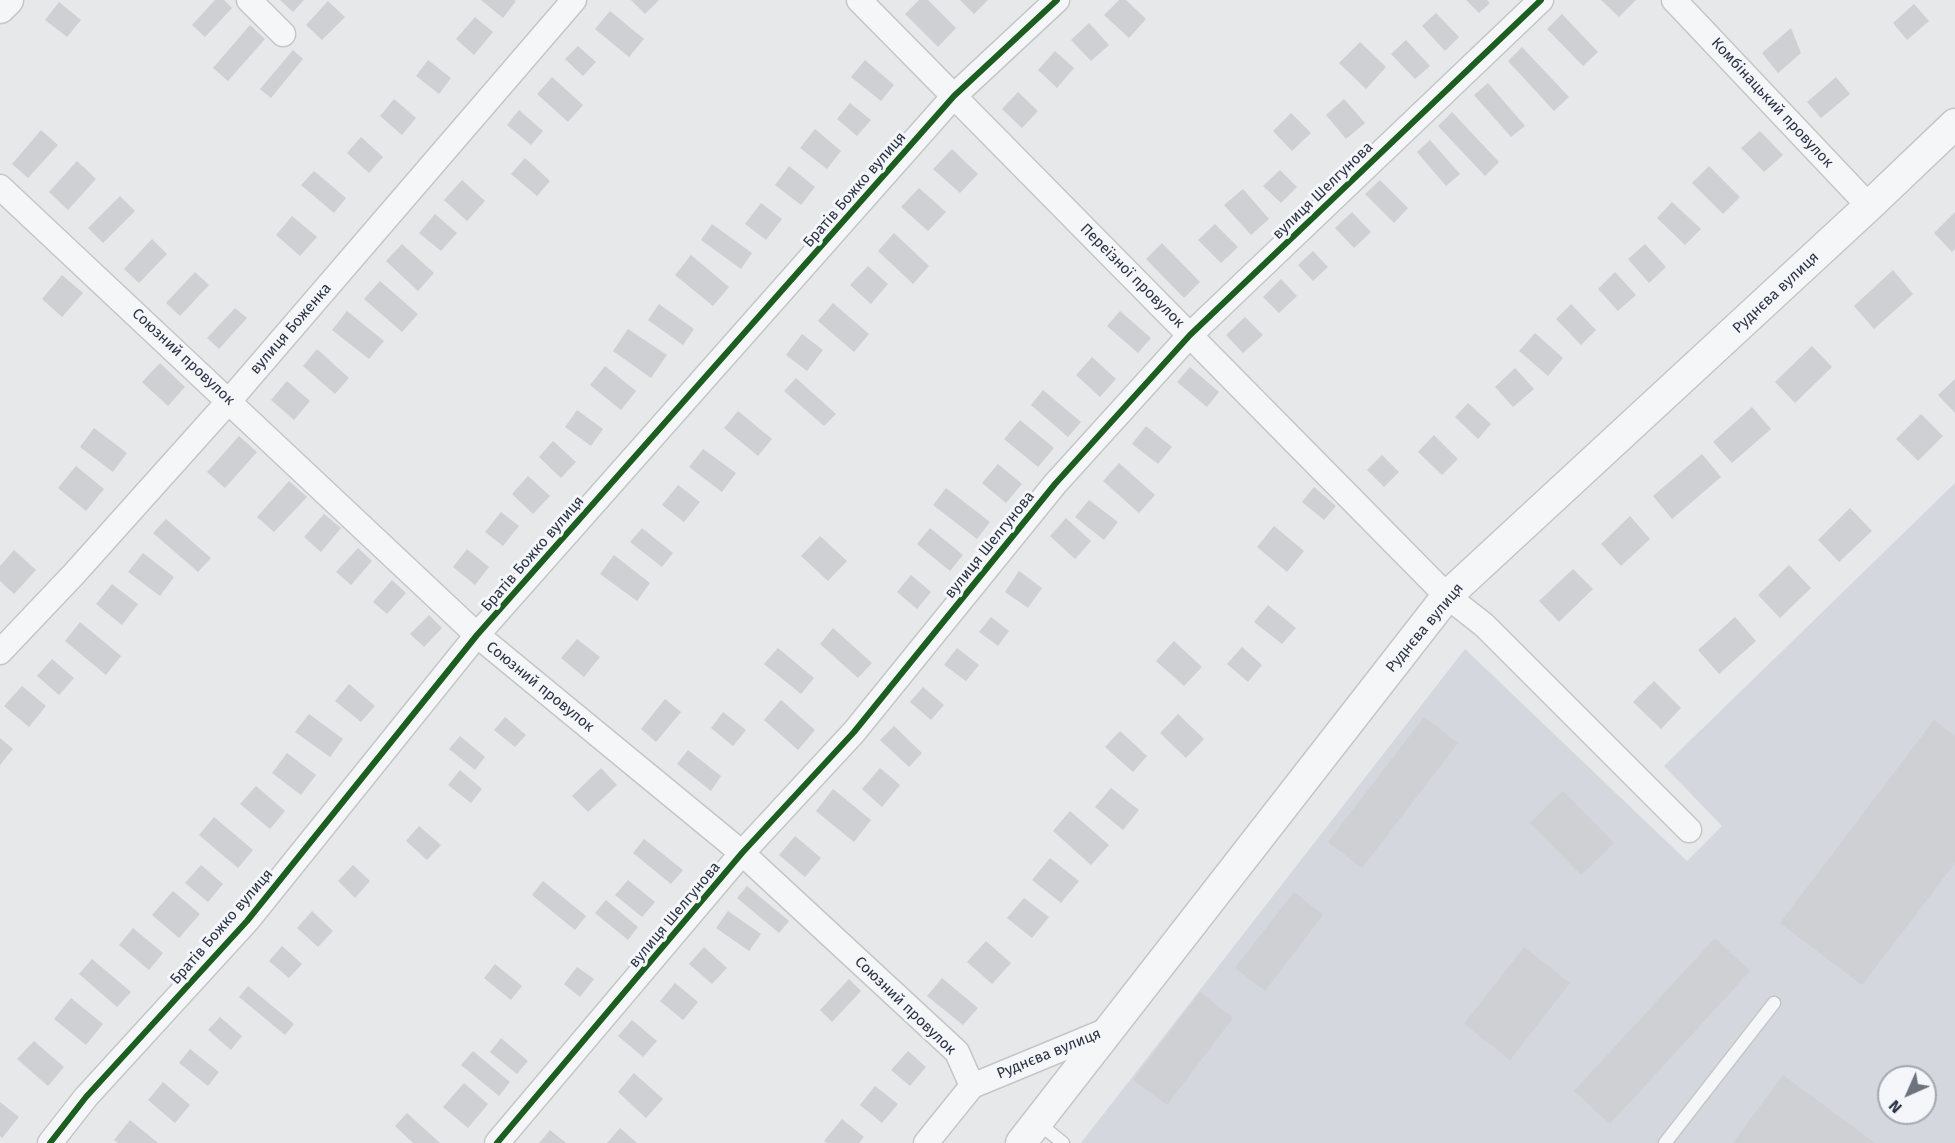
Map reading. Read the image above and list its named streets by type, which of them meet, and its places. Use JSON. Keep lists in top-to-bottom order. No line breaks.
{"streets":{"street":["Комбінацький провулок","Братів Божко вулиця","вулиця Шелгунова","Переїзної провулок","Руднєва вулиця","вулиця Боженка","Союзний провулок"]},"crossings":[["Комбінацький провулок","Руднєва вулиця"],["Братів Божко вулиця","Переїзної провулок"],["Братів Божко вулиця","Союзний провулок"],["вулиця Шелгунова","Переїзної провулок"],["вулиця Шелгунова","Союзний провулок"],["Переїзної провулок","Руднєва вулиця"],["Руднєва вулиця","Союзний провулок"],["вулиця Боженка","Союзний провулок"]],"north":"bottom left"}
